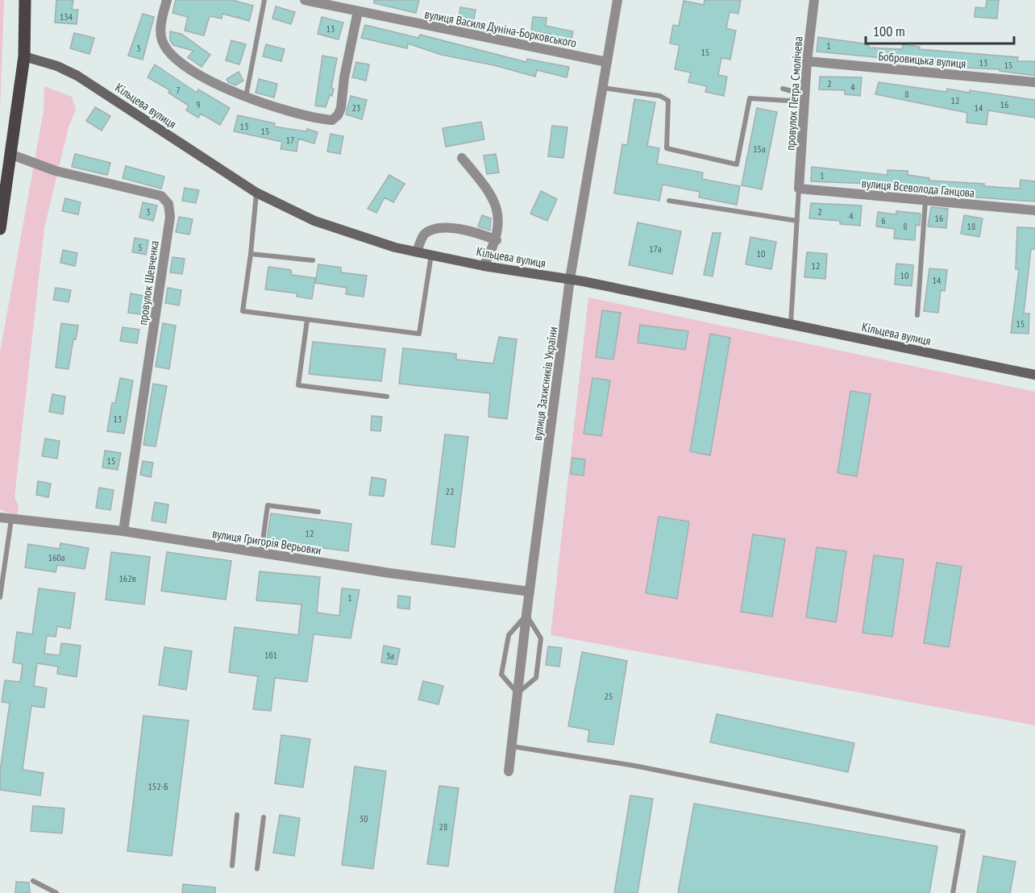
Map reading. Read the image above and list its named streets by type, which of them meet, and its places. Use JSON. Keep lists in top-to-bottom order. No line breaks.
{"streets":{"main road":["Кільцева вулиця"],"street":["вулиця Василя Дуніна-Борковського","Бобровицька вулиця","провулок Петра Смолічева","вулиця Всеволода Ганцова","провулок Шевченка","вулиця Захисників України","вулиця Григорія Верьовки"]},"crossings":[["вулиця Василя Дуніна-Борковського","вулиця Захисників України"],["Бобровицька вулиця","провулок Петра Смолічева"],["провулок Петра Смолічева","вулиця Всеволода Ганцова"],["Кільцева вулиця","вулиця Захисників України"],["провулок Шевченка","вулиця Григорія Верьовки"],["вулиця Захисників України","вулиця Григорія Верьовки"]],"house_numbers":["134","13","1","3","15","13","15","2","4","7","8","12","9","16","23","14","13","15","17","15а","1","3","2","4","16","6","8","18","5","17а","10","12","10","14","15","13","15","22","12","160а","162в","1","1б1","3а","25","152-Б","30","28"],"scale_bar":"100 m"}
